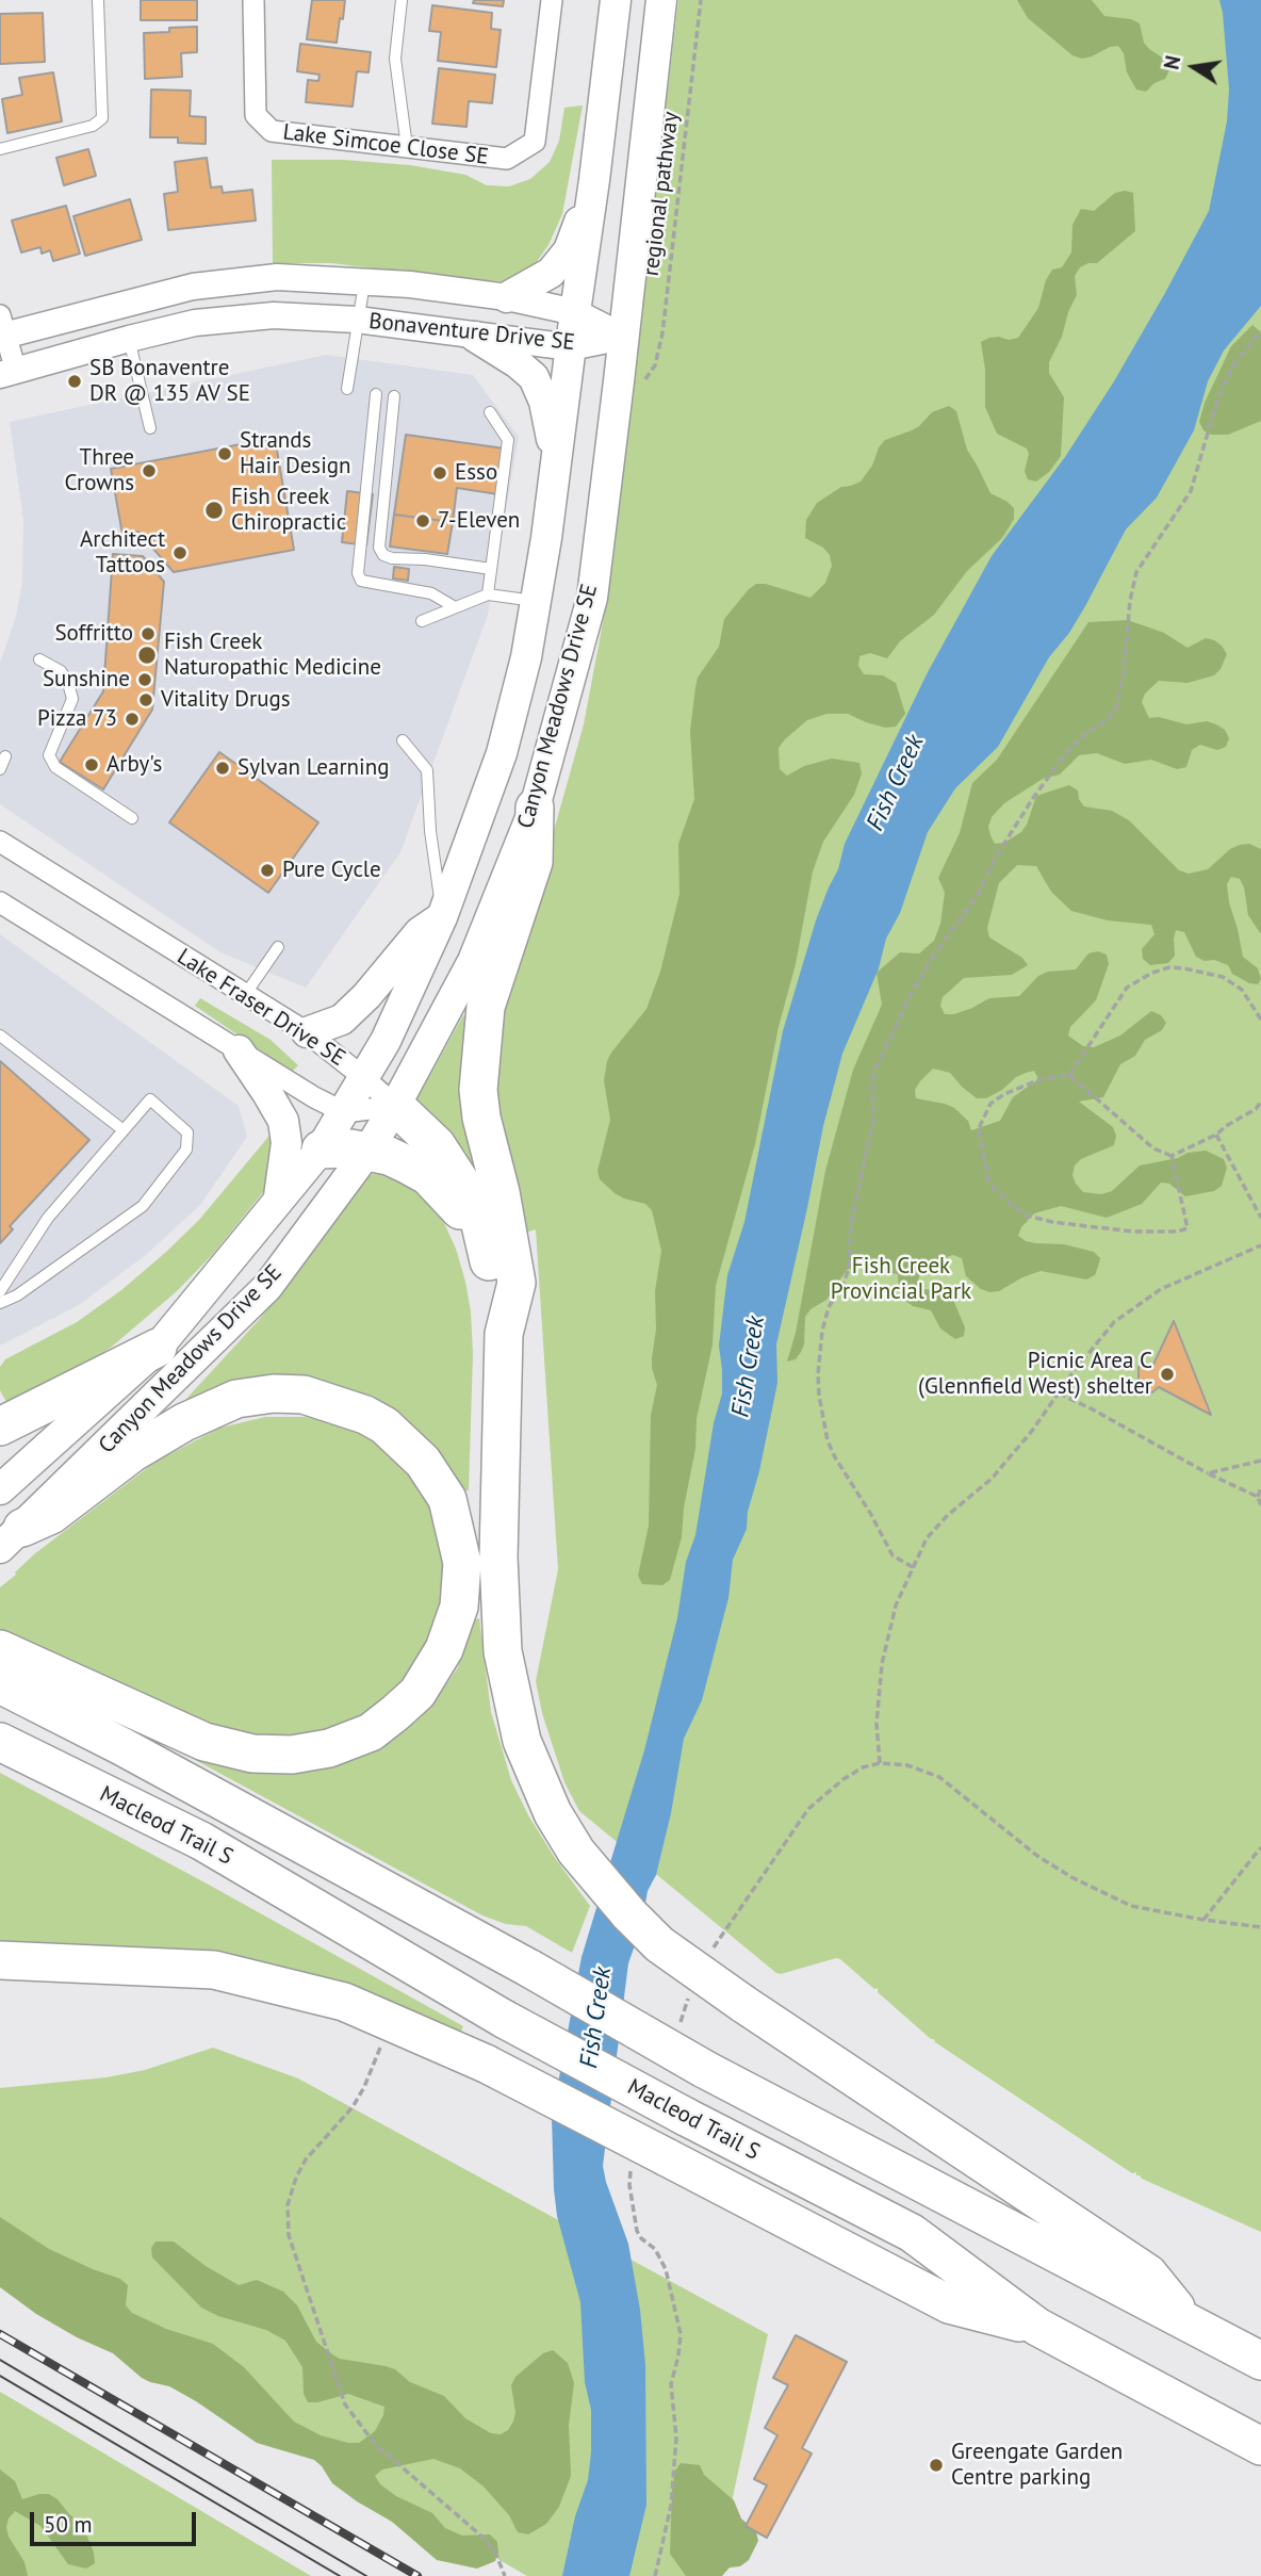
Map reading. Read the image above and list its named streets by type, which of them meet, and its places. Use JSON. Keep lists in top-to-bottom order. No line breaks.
{"streets":{"highway":["Macleod Trail S"],"main road":["Canyon Meadows Drive SE"],"street":["Lake Simcoe Close SE","Bonaventure Drive SE","Lake Fraser Drive SE"],"path":["regional pathway"]},"crossings":[["Bonaventure Drive SE","Canyon Meadows Drive SE"],["Canyon Meadows Drive SE","Lake Fraser Drive SE"]],"water":["Fish Creek"],"parks":["Fish Creek Provincial Park"],"places":["SB Bonaventre DR @ 135 AV SE","Strands Hair Design","Three Crowns","Esso","Fish Creek Chiropractic","7-Eleven","Architect Tattoos","Soffritto","Fish Creek Naturopathic Medicine","Sunshine","Vitality Drugs","Pizza 73","Arby's","Sylvan Learning","Pure Cycle","Picnic Area C (Glennfield West) shelter","Greengate Garden Centre parking"],"scale_bar":"50 m","north":"left"}
